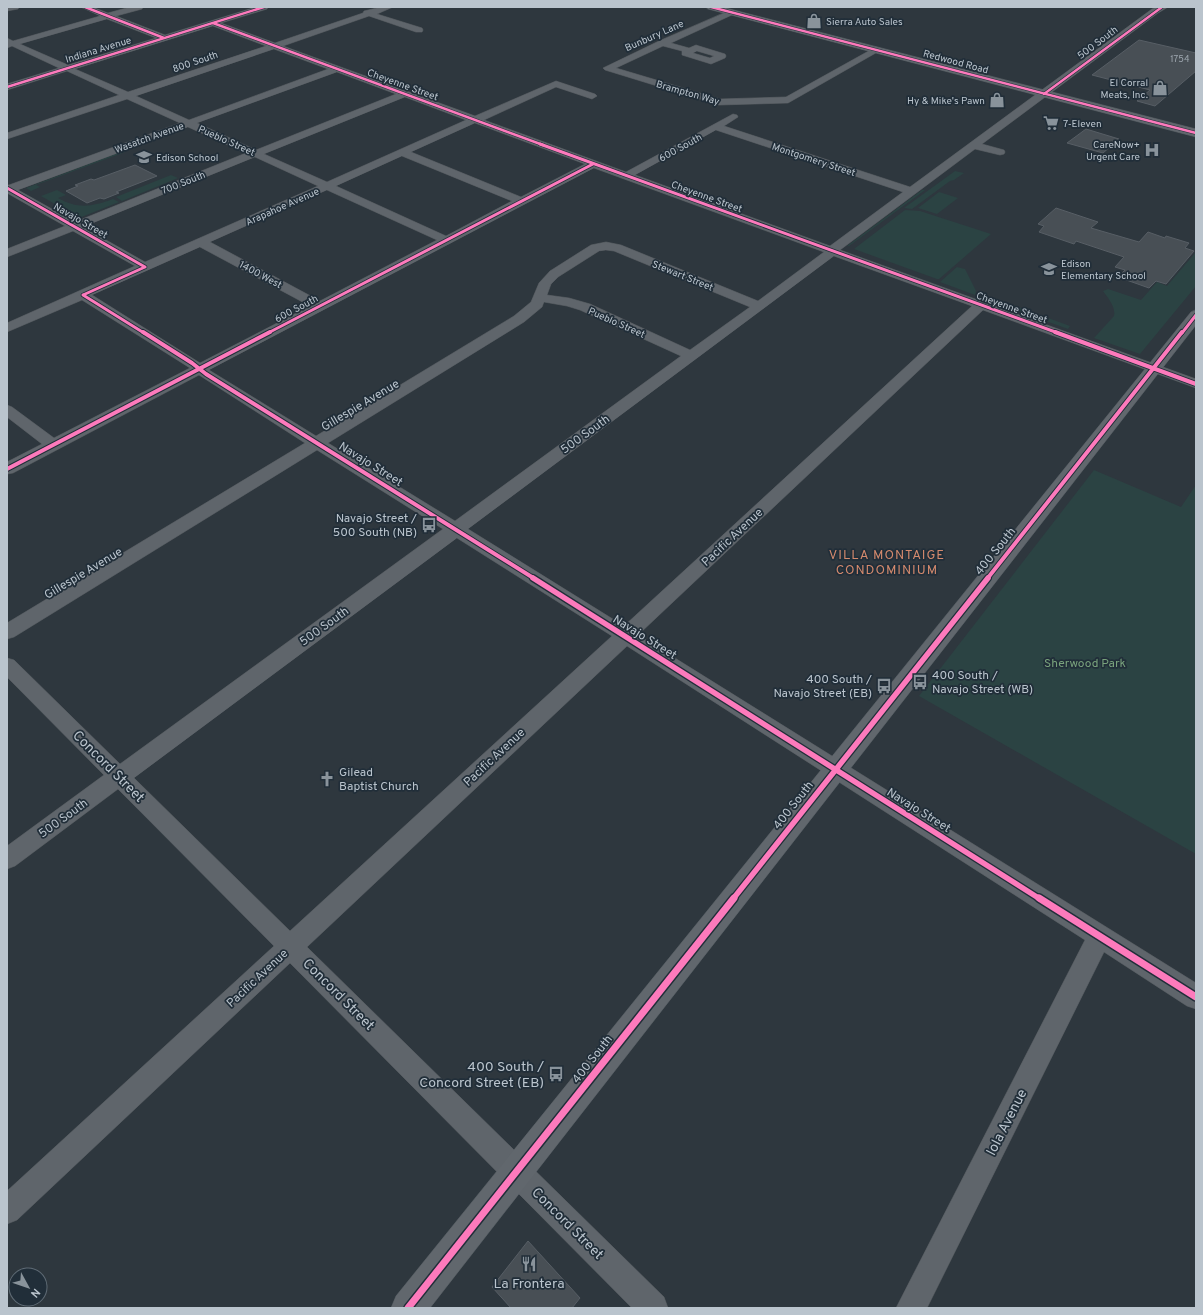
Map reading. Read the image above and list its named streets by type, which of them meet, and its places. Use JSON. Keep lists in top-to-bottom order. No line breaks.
{"streets":{"main road":["Redwood Road","400 South"],"street":["Bunbury Lane","500 South","Indiana Avenue","800 South","Cheyenne Street","Brampton Way","Wasatch Avenue","Pueblo Street","600 South","Montgomery Street","700 South","Arapahoe Avenue","Navajo Street","1400 West","Stewart Street","Gillespie Avenue","Pacific Avenue","Concord Street","Iola Avenue"]},"crossings":[["Bunbury Lane","Redwood Road"],["Bunbury Lane","Brampton Way"],["500 South","Redwood Road"],["500 South","Cheyenne Street"],["500 South","Pueblo Street"],["500 South","Montgomery Street"],["500 South","Navajo Street"],["500 South","Stewart Street"],["500 South","Concord Street"],["Indiana Avenue","Cheyenne Street"],["Indiana Avenue","Pueblo Street"],["800 South","Cheyenne Street"],["800 South","Pueblo Street"],["Redwood Road","Brampton Way"],["Cheyenne Street","Wasatch Avenue"],["Cheyenne Street","600 South"],["Cheyenne Street","700 South"],["Cheyenne Street","Arapahoe Avenue"],["Cheyenne Street","Pacific Avenue"],["Cheyenne Street","400 South"],["Wasatch Avenue","Pueblo Street"],["Wasatch Avenue","Navajo Street"],["Pueblo Street","600 South"],["Pueblo Street","700 South"],["Pueblo Street","Arapahoe Avenue"],["Pueblo Street","Gillespie Avenue"],["600 South","Montgomery Street"],["600 South","Navajo Street"],["600 South","1400 West"],["700 South","Navajo Street"],["Arapahoe Avenue","Navajo Street"],["Arapahoe Avenue","1400 West"],["Navajo Street","Gillespie Avenue"],["Navajo Street","Pacific Avenue"],["Navajo Street","400 South"],["Navajo Street","Iola Avenue"],["Stewart Street","Gillespie Avenue"],["Pacific Avenue","Concord Street"],["400 South","Concord Street"]],"districts":["VILLA MONTAIGE CONDOMINIUM"],"parks":["Sherwood Park"],"places":{"shop":["Sierra Auto Sales","El Corral Meats, Inc.","Hy & Mike's Pawn"],"supermarket":["7-Eleven"],"hospital":["CareNow+ Urgent Care"],"school or university":["Edison School","Edison Elementary School"],"bus stop":["Navajo Street / 500 South (NB)","400 South / Navajo Street (WB)","400 South / Navajo Street (EB)","400 South / Concord Street (EB)"],"church":["Gilead Baptist Church"],"restaurant":["La Frontera"]},"house_numbers":["1754"],"north":"bottom right"}
